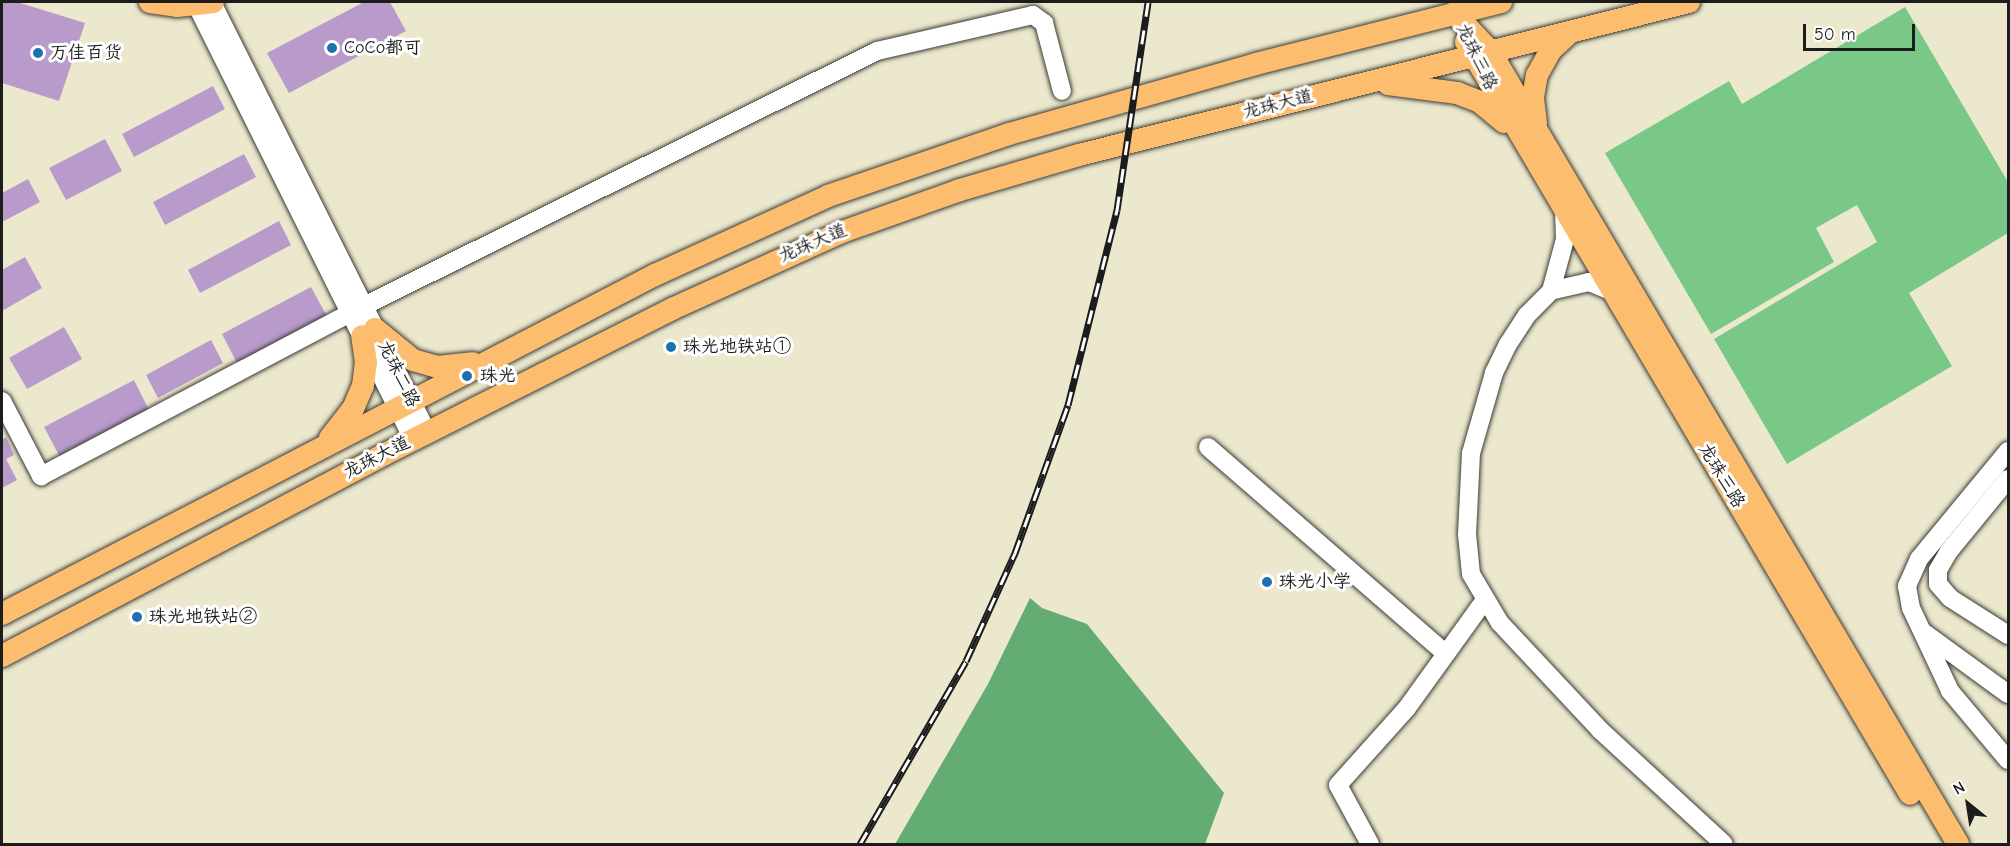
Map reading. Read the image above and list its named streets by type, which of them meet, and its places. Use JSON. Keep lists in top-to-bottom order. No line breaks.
{"streets":{"main road":["龙珠三路","龙珠大道"],"street":["龙珠二路"]},"crossings":[["龙珠三路","龙珠大道"],["龙珠大道","龙珠二路"]],"places":["CoCo都可","万佳百货","珠光地铁站①","珠光","珠光小学","珠光地铁站②"],"scale_bar":"50 m","north":"top left"}
